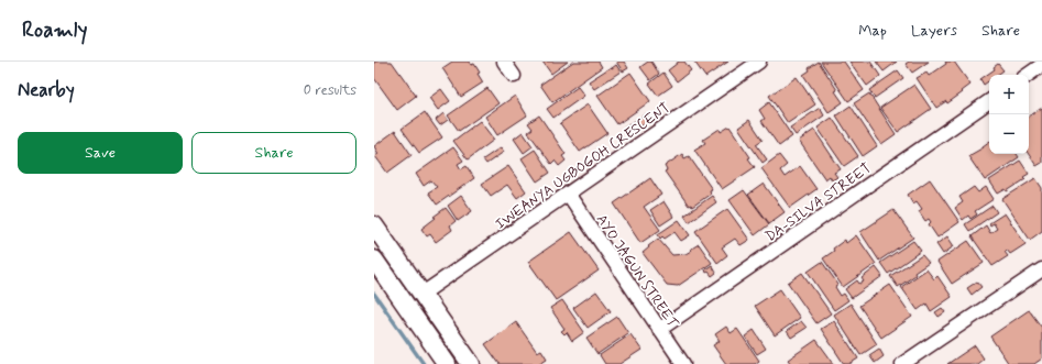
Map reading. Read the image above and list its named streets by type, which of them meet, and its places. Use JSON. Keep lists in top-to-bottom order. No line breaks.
{"streets":{"street":["IWEANYA UGBOGOH CRESCENT","DA-SILVA STREET","AYO JAGUN STREET"]},"crossings":[["IWEANYA UGBOGOH CRESCENT","AYO JAGUN STREET"],["DA-SILVA STREET","AYO JAGUN STREET"]],"page":{"header":"Roamly","nav":["Map","Layers","Share"],"heading":["Nearby","0 results"],"map_buttons":["+","−"],"buttons":["Save","Share"]}}
